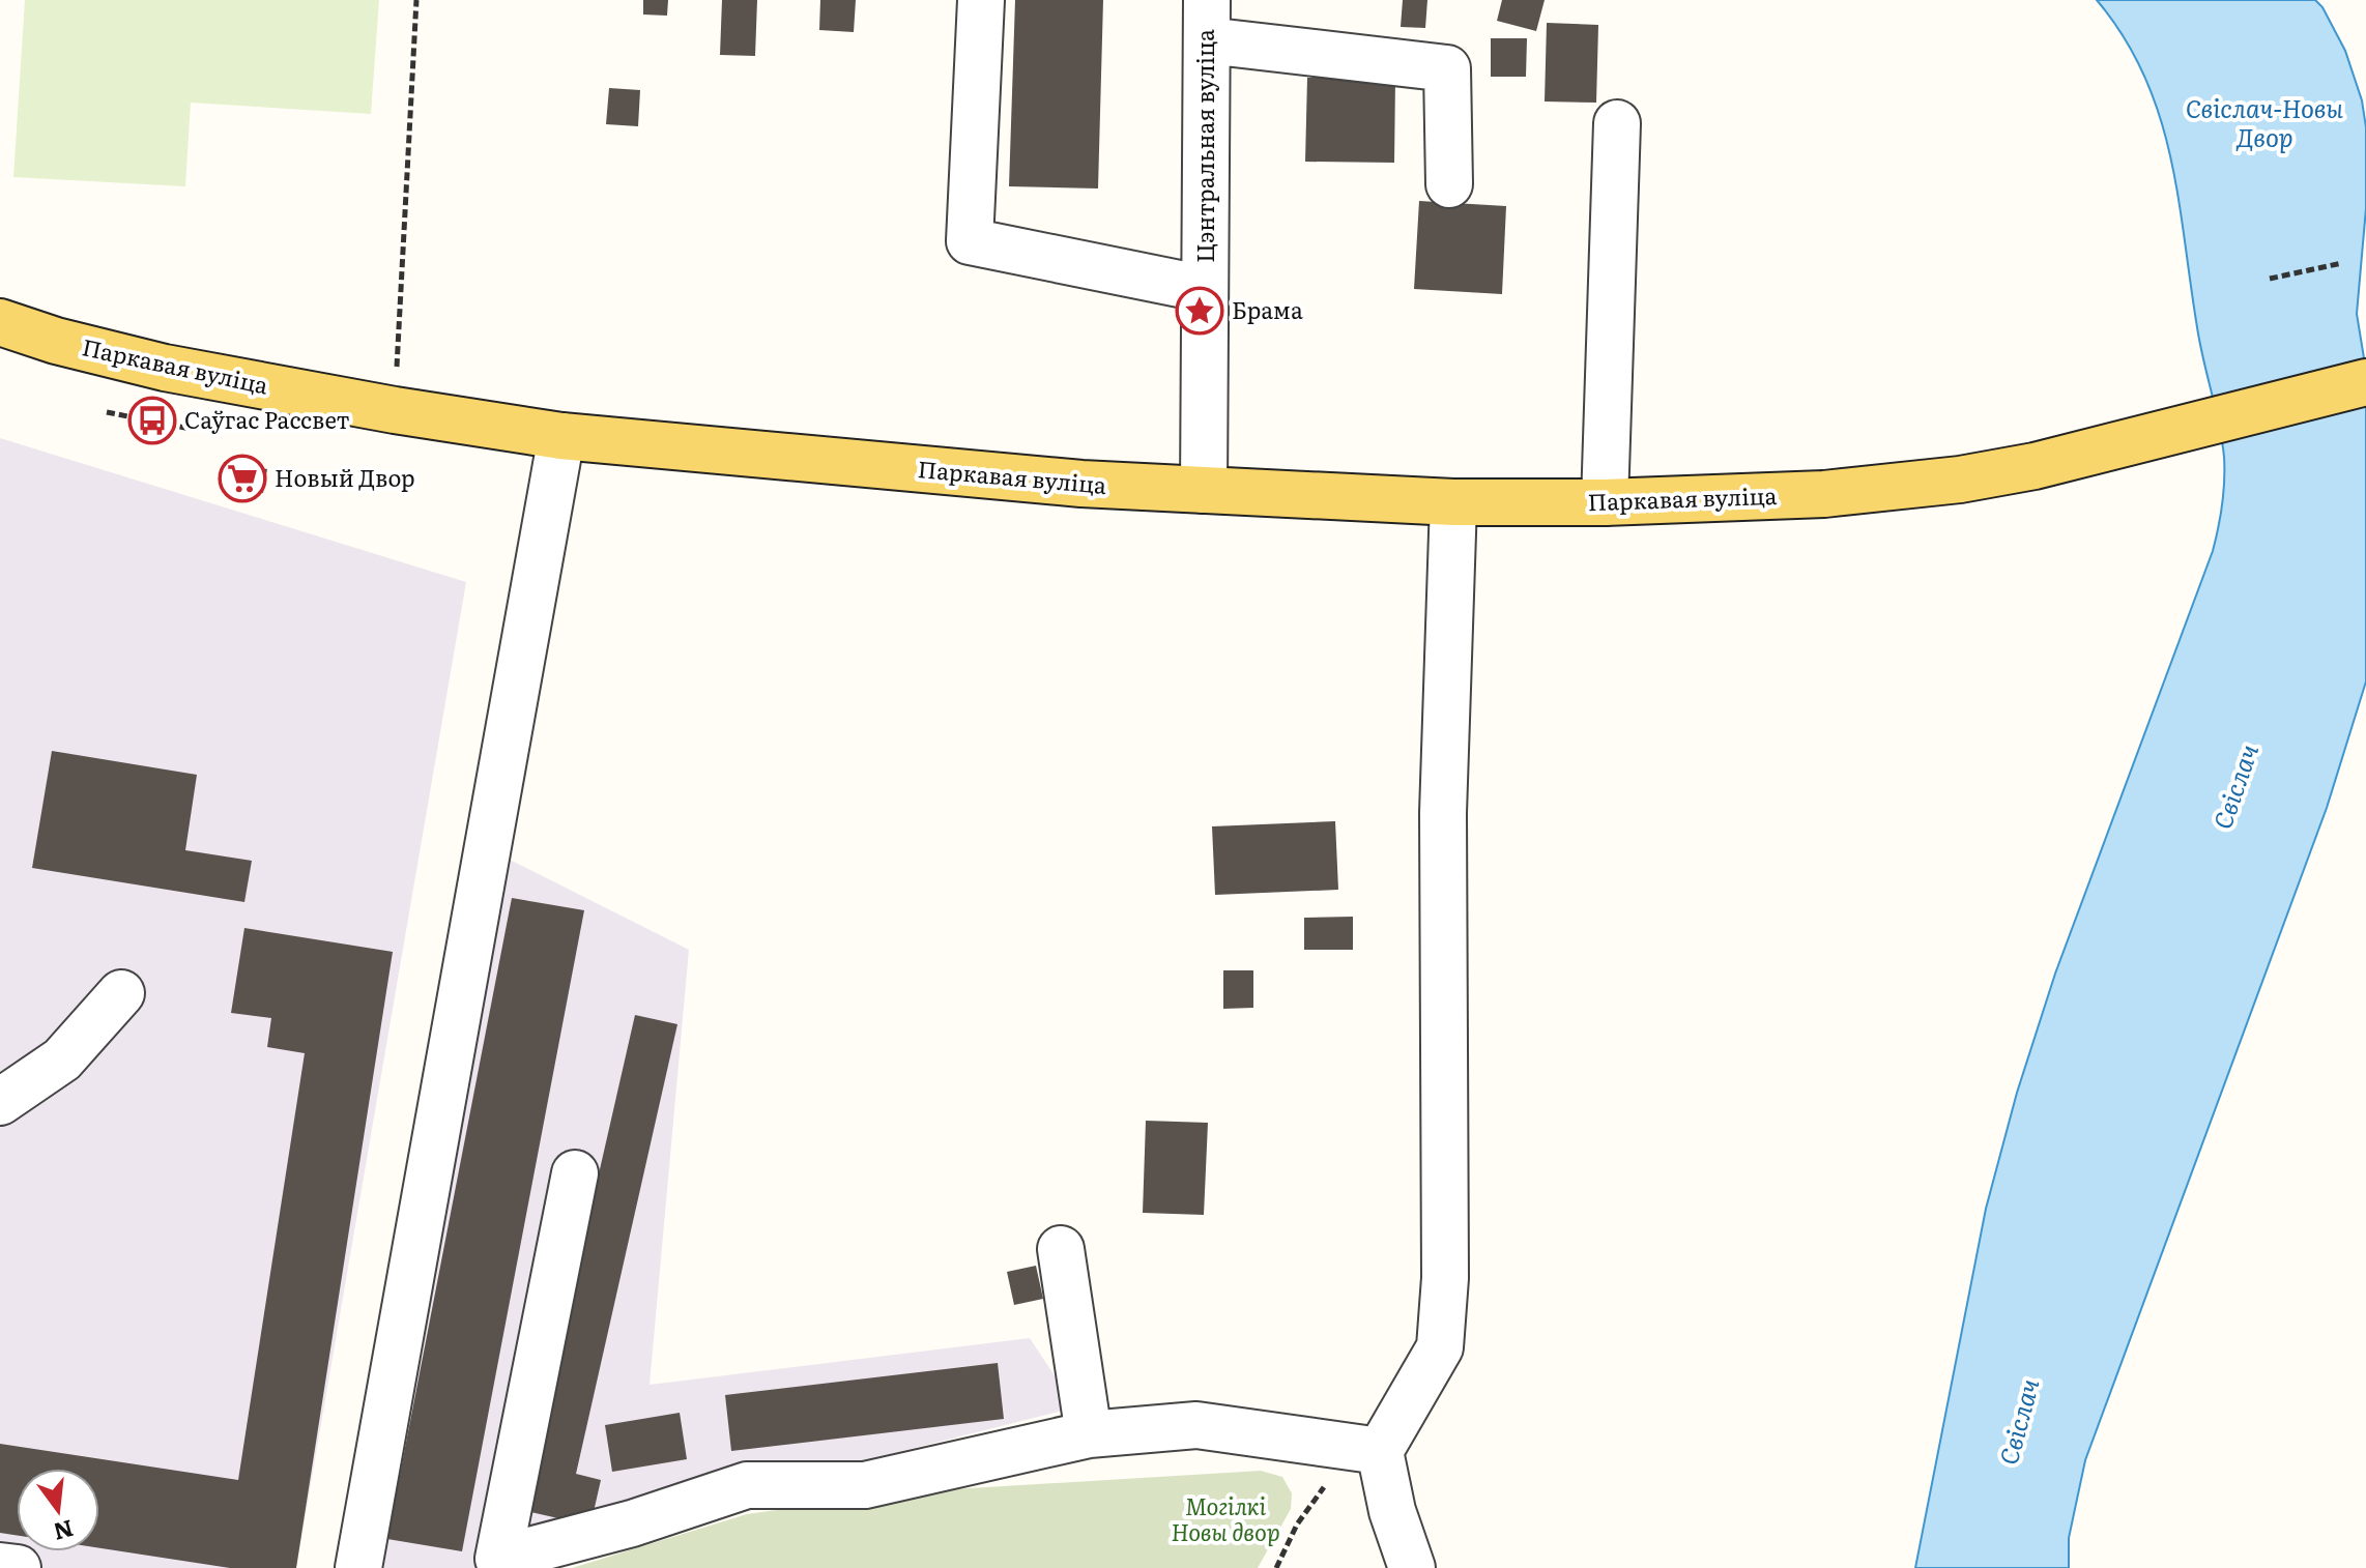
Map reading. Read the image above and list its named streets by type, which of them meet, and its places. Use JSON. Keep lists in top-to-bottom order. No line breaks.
{"streets":{"main road":["Паркавая вуліца"],"street":["Цэнтральная вуліца"]},"crossings":[["Цэнтральная вуліца","Паркавая вуліца"]],"water":["Свіслач-Новы Двор","Свіслач"],"parks":["Могілкі Новы двор"],"places":{"place":["Брама"],"bus stop":["Саўгас Рассвет"],"supermarket":["Новый Двор"]},"north":"bottom"}
